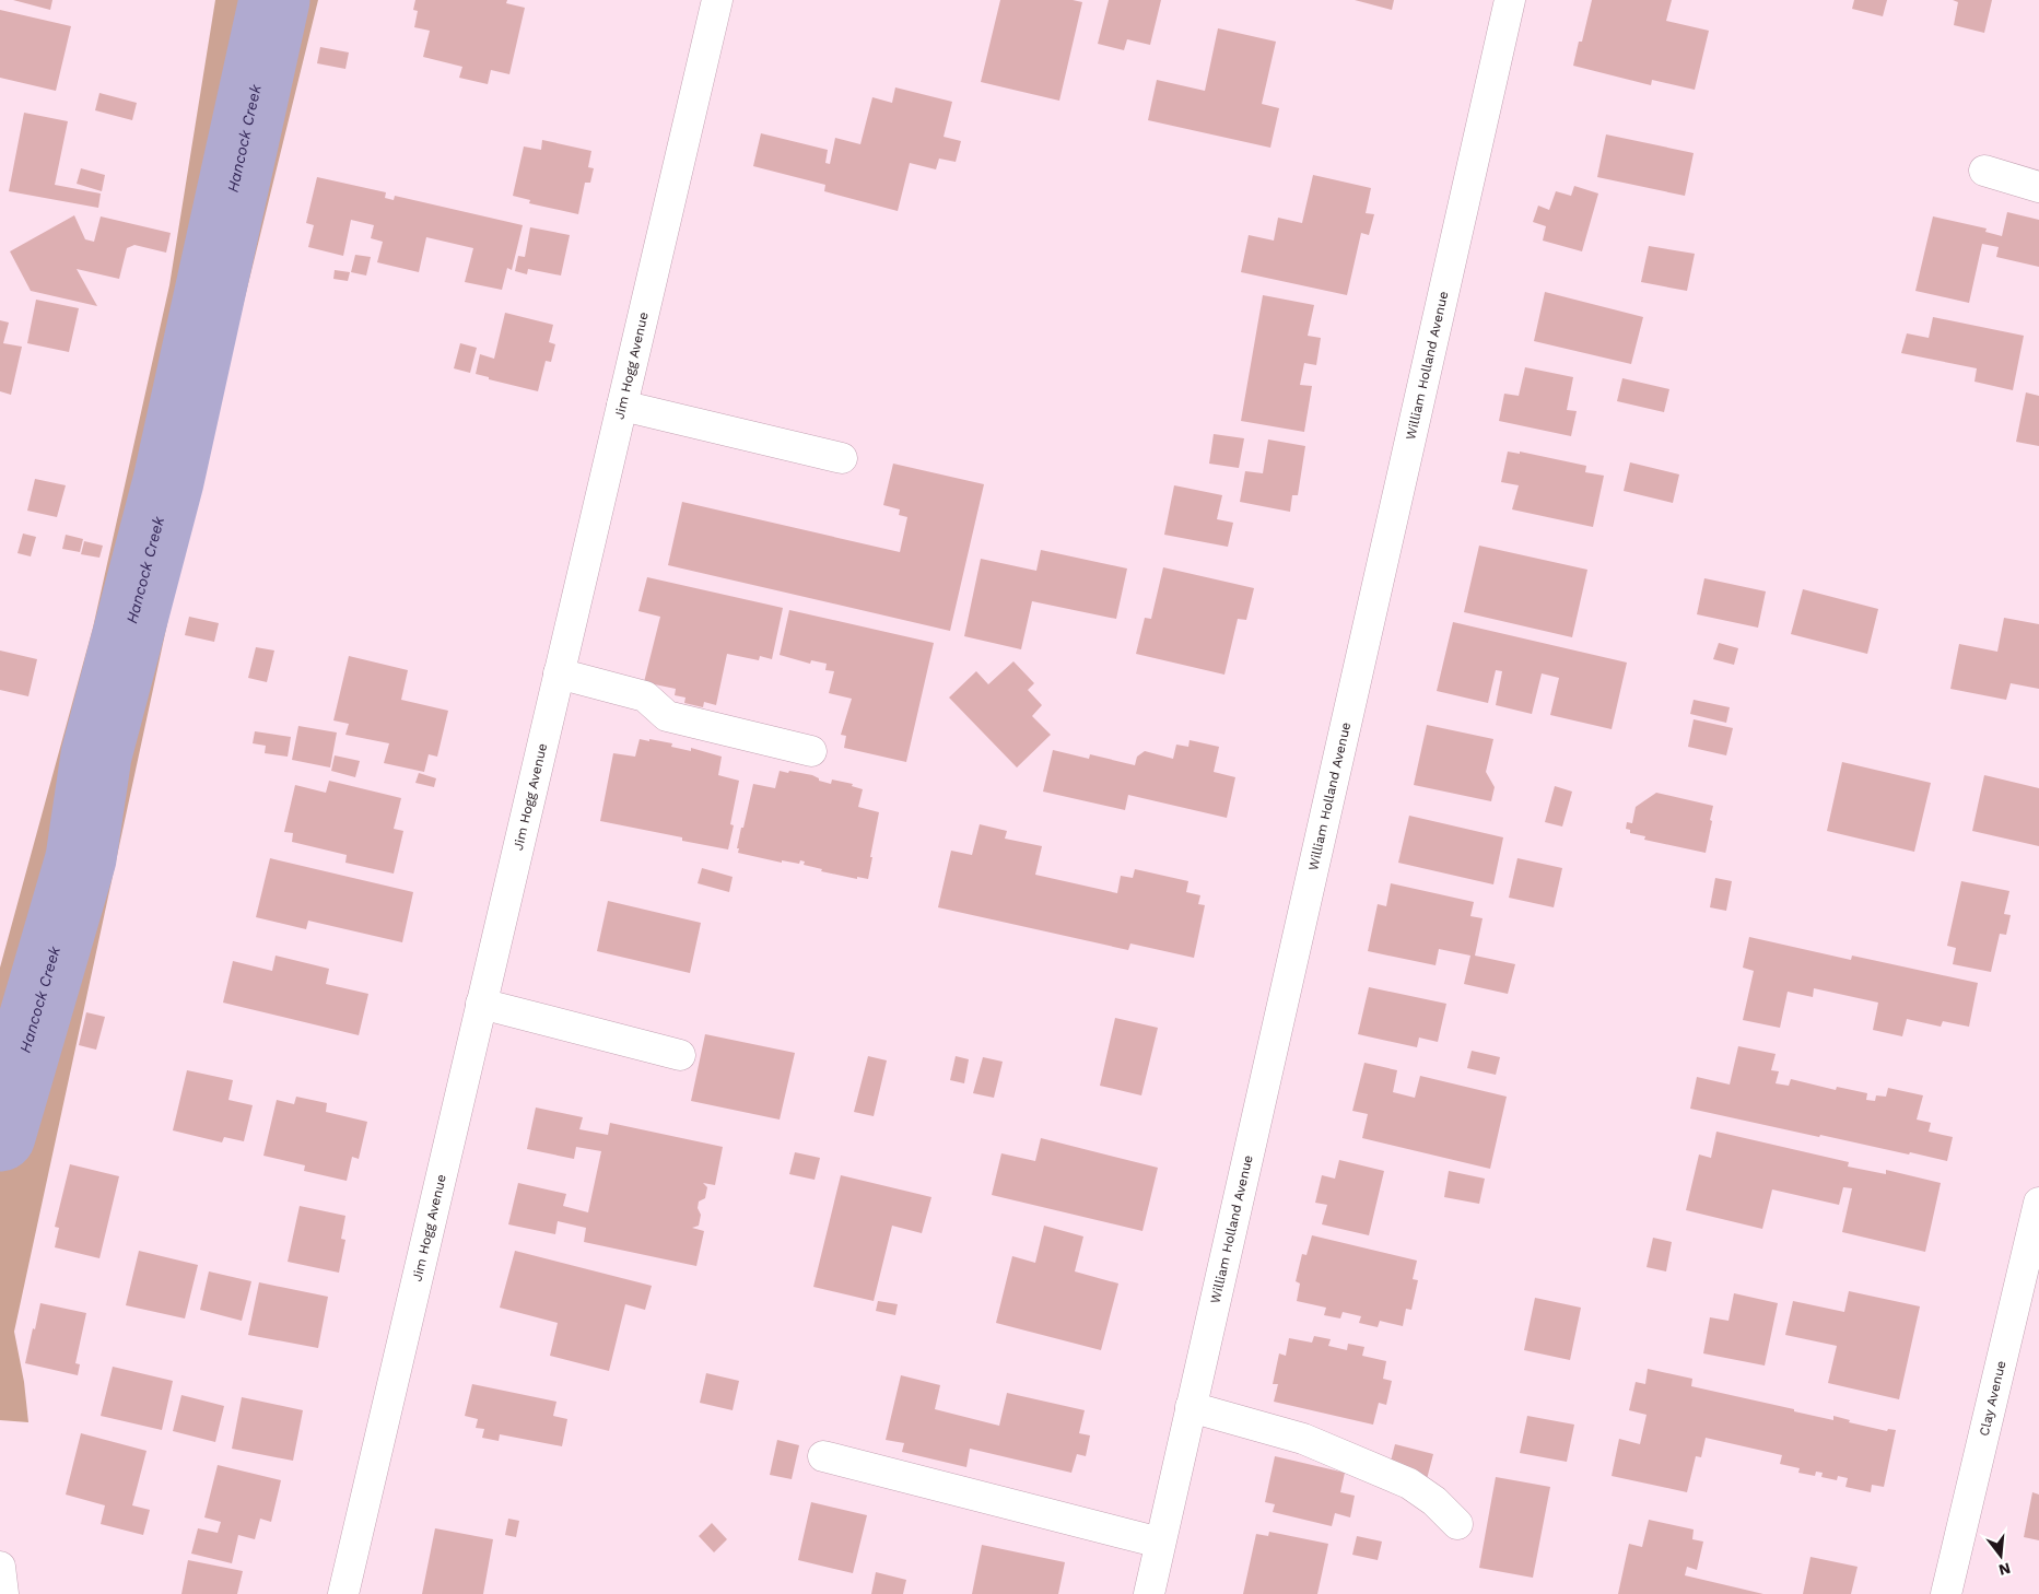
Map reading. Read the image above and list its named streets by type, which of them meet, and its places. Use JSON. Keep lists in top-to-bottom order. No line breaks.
{"streets":{"street":["William Holland Avenue","Jim Hogg Avenue","Clay Avenue"]},"water":["Hancock Creek"],"north":"bottom"}
